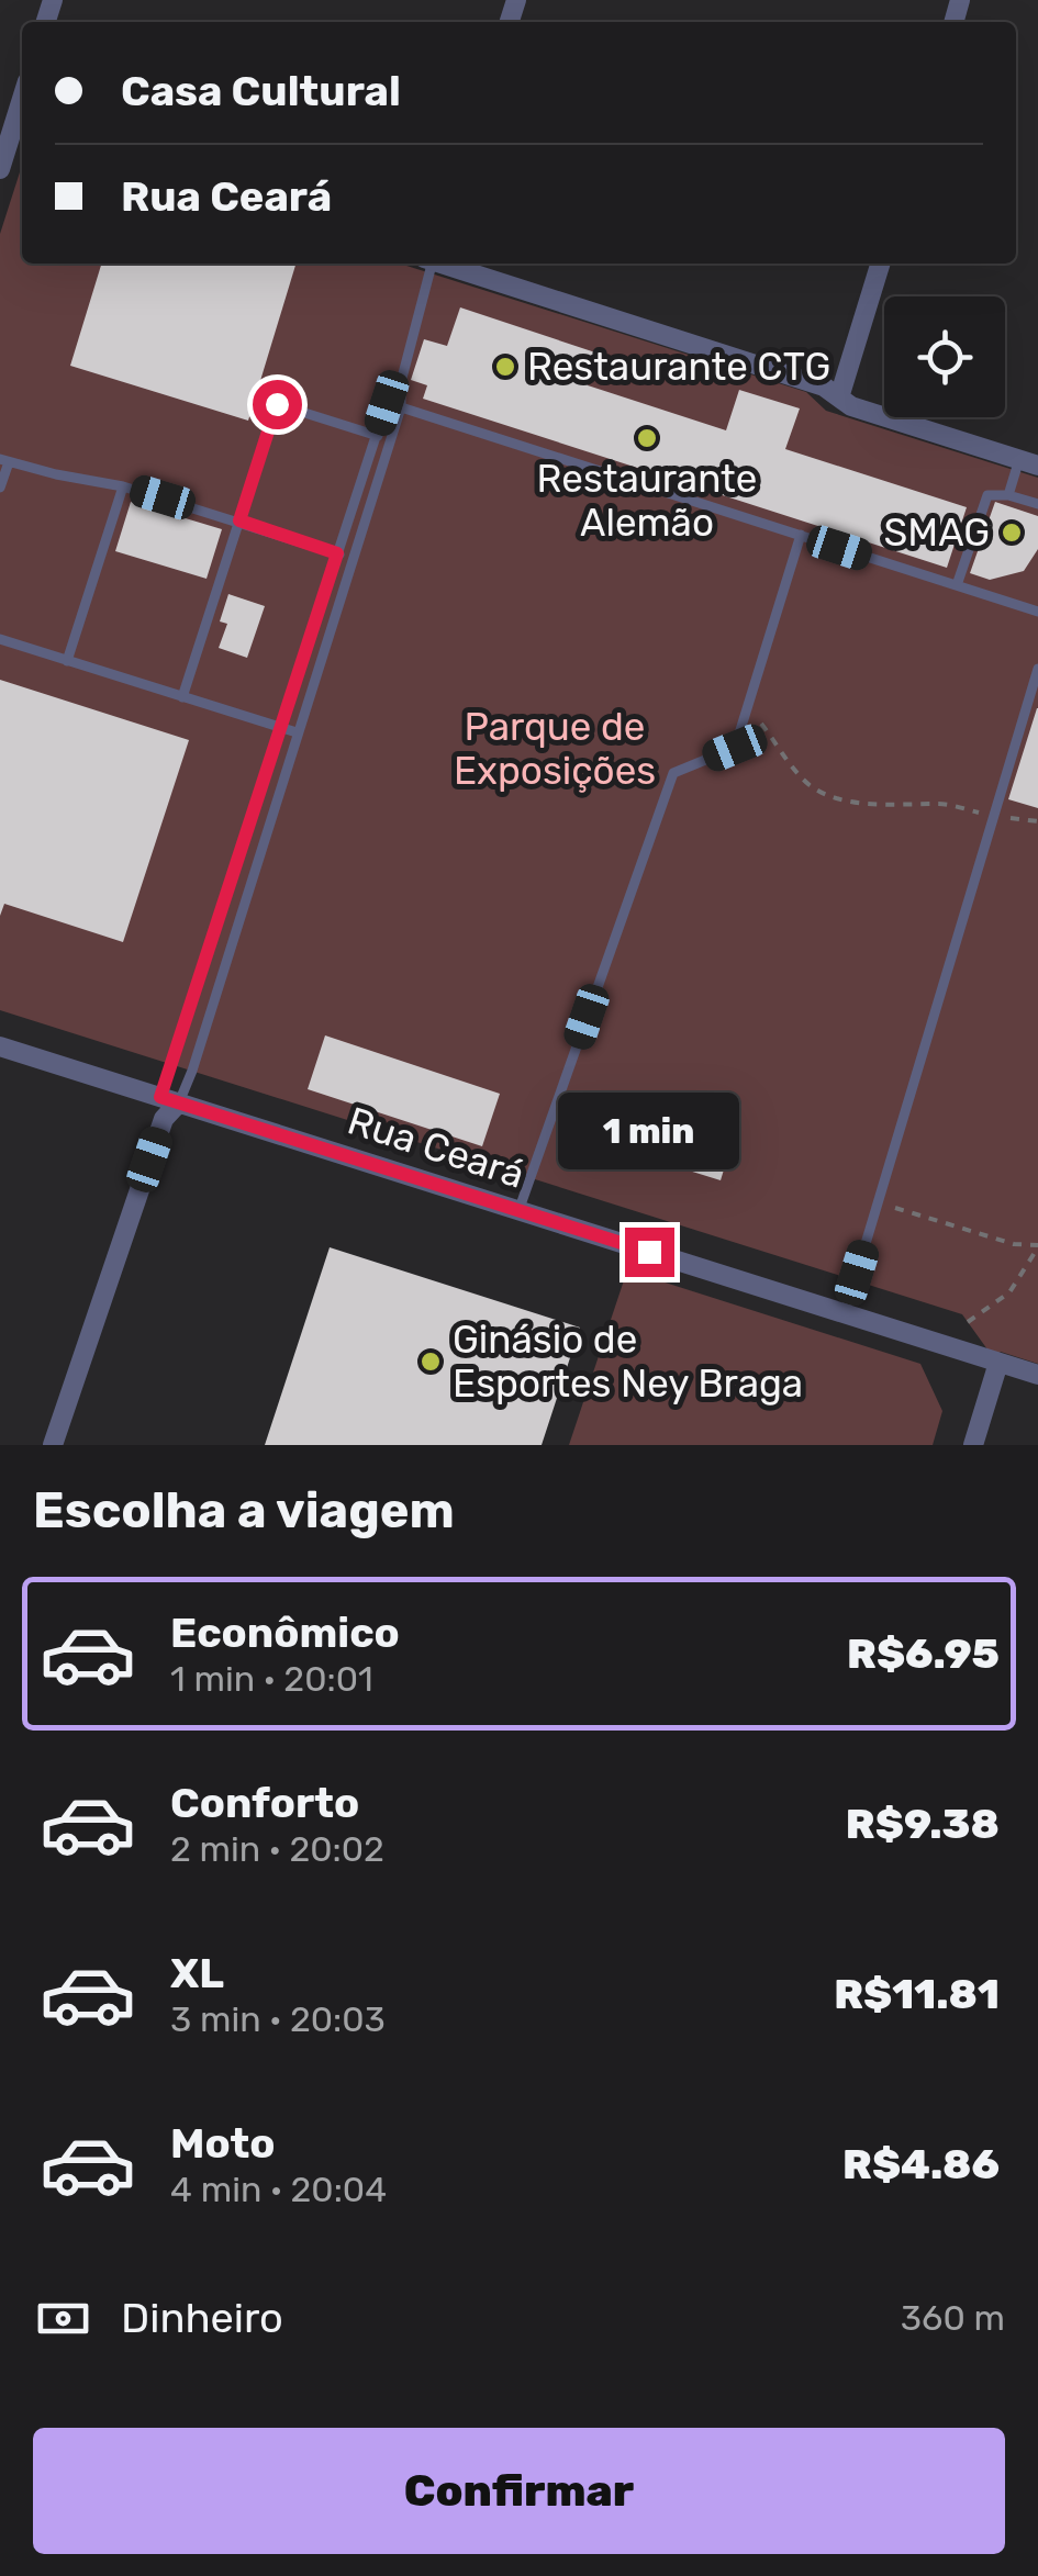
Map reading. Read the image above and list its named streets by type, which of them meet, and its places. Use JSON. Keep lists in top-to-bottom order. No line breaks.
{"streets":{"street":["Rua Ceará"]},"parks":["Parque de Exposições"],"places":["Restaurante CTG","Restaurante Alemão","SMAG","Ginásio de Esportes Ney Braga"],"page":{"banner":["Casa Cultural","Rua Ceará"],"bubble":"1 min","heading":"Escolha a viagem","list":[{"name":"Econômico","note":"1 min · 20:01","value":"R$6.95"},{"name":"Conforto","note":"2 min · 20:02","value":"R$9.38"},{"name":"XL","note":"3 min · 20:03","value":"R$11.81"},{"name":"Moto","note":"4 min · 20:04","value":"R$4.86"}],"pay":["Dinheiro","360 m"],"buttons":"Confirmar"}}
